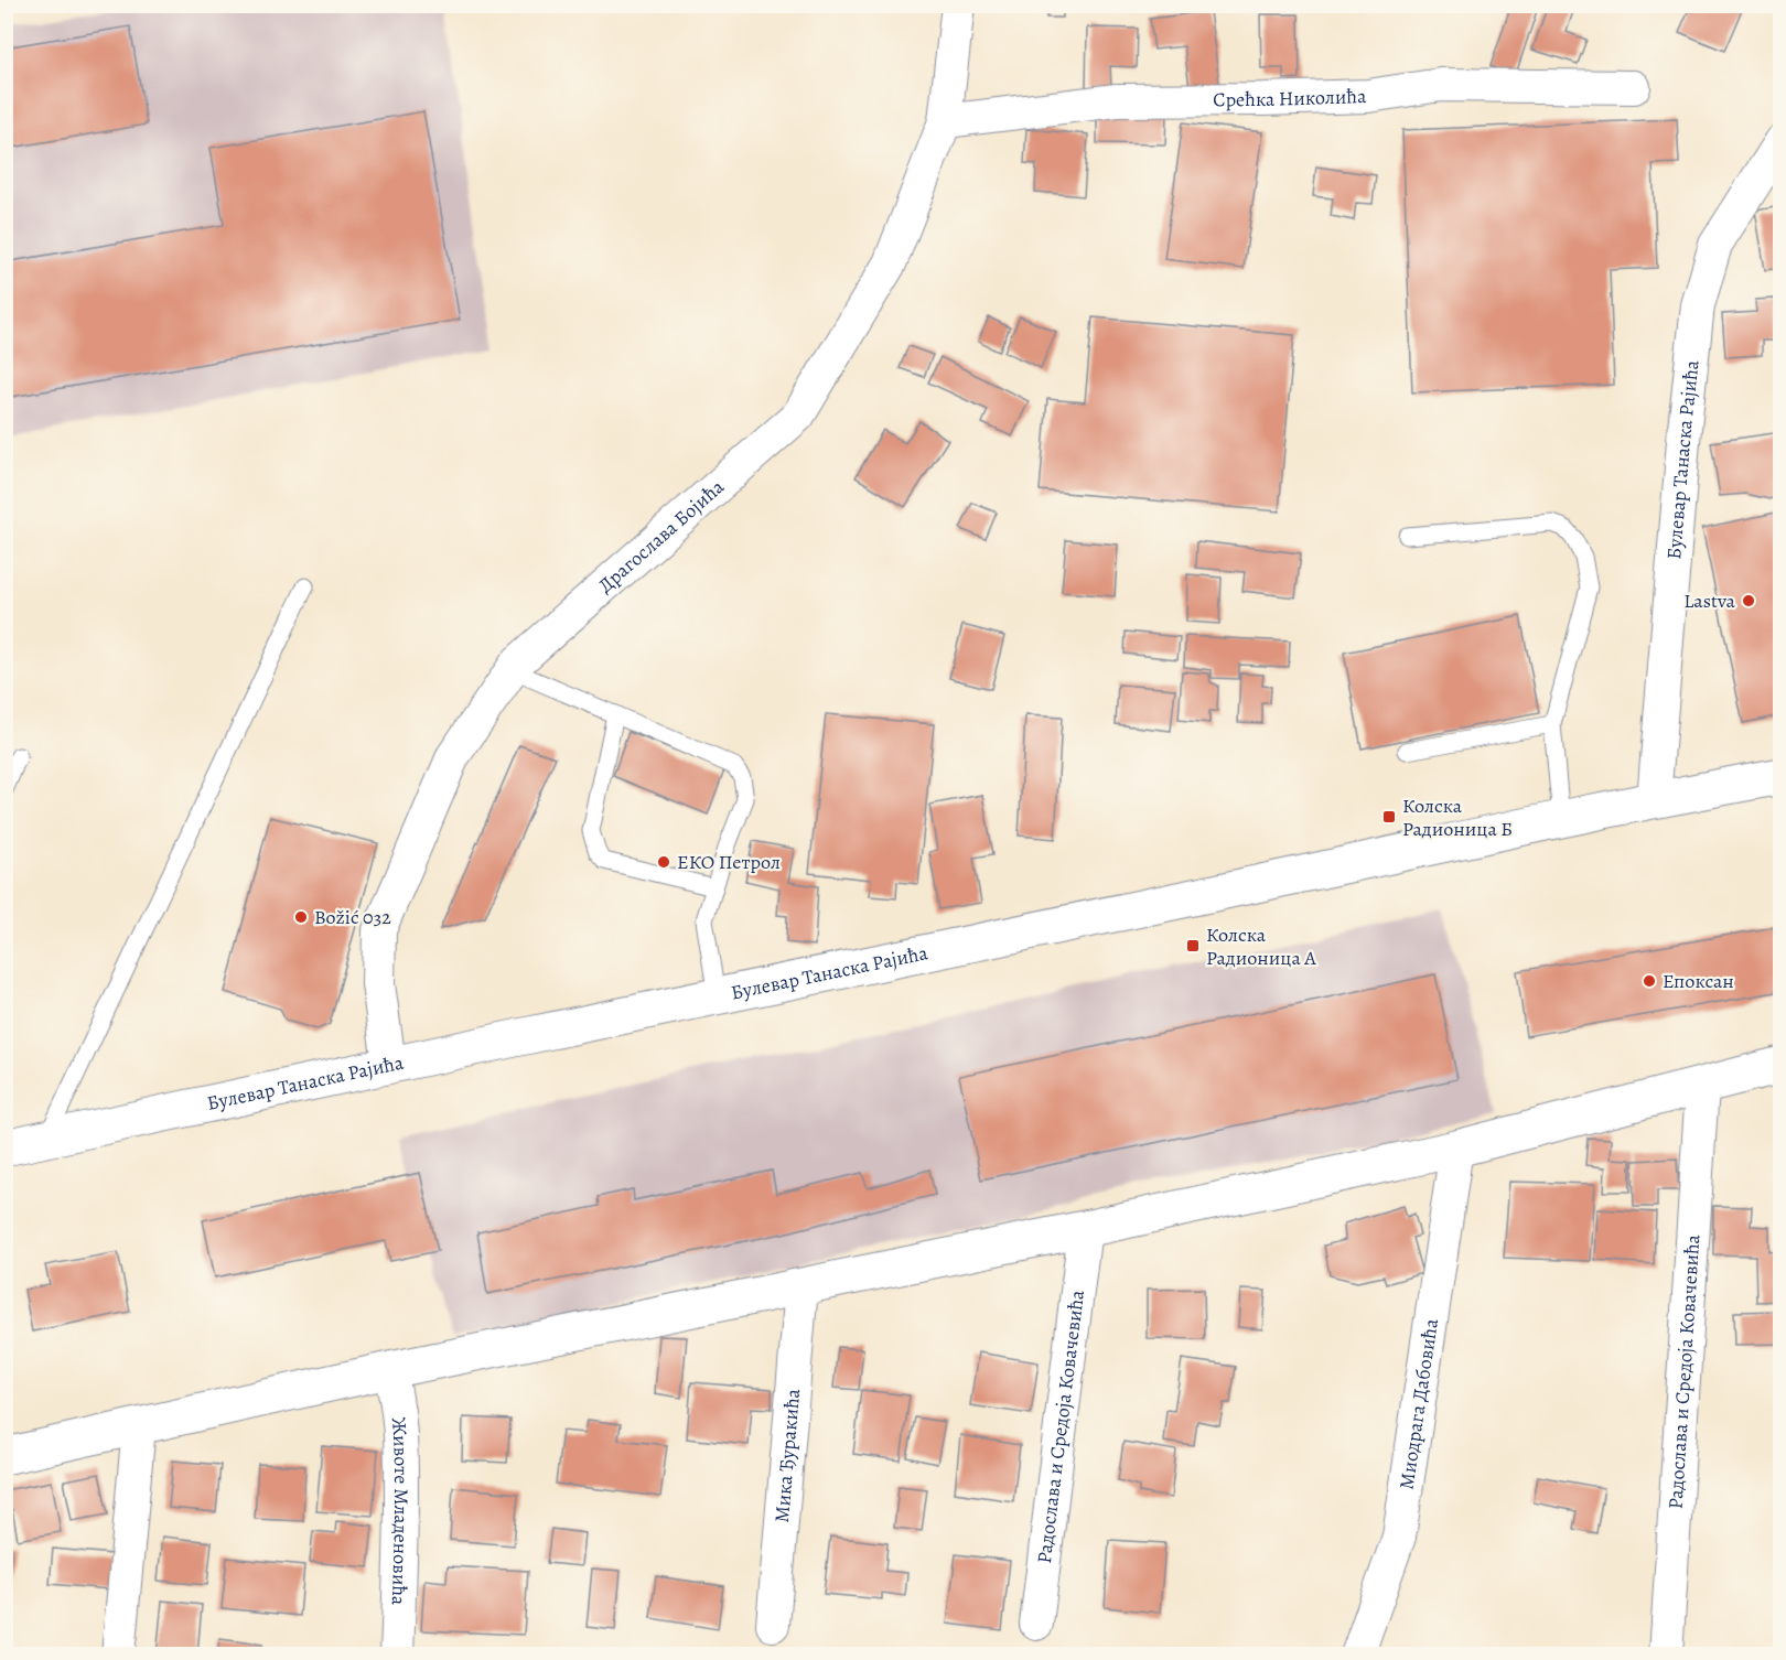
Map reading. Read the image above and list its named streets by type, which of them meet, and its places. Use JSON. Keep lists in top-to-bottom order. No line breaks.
{"streets":{"street":["Срећка Николића","Булевар Танаска Рајића","Драгослава Бојића","Радослава и Средоја Ковачевића","Миодрага Дабовића","Мика Ђуракића","Животе Младеновића"]},"crossings":[["Срећка Николића","Драгослава Бојића"],["Булевар Танаска Рајића","Драгослава Бојића"]],"places":{"other":["Lastva","ЕКО Петрол","Božić 032","Епоксан"],"transit":["Колска Радионица Б","Колска Радионица А"]}}
